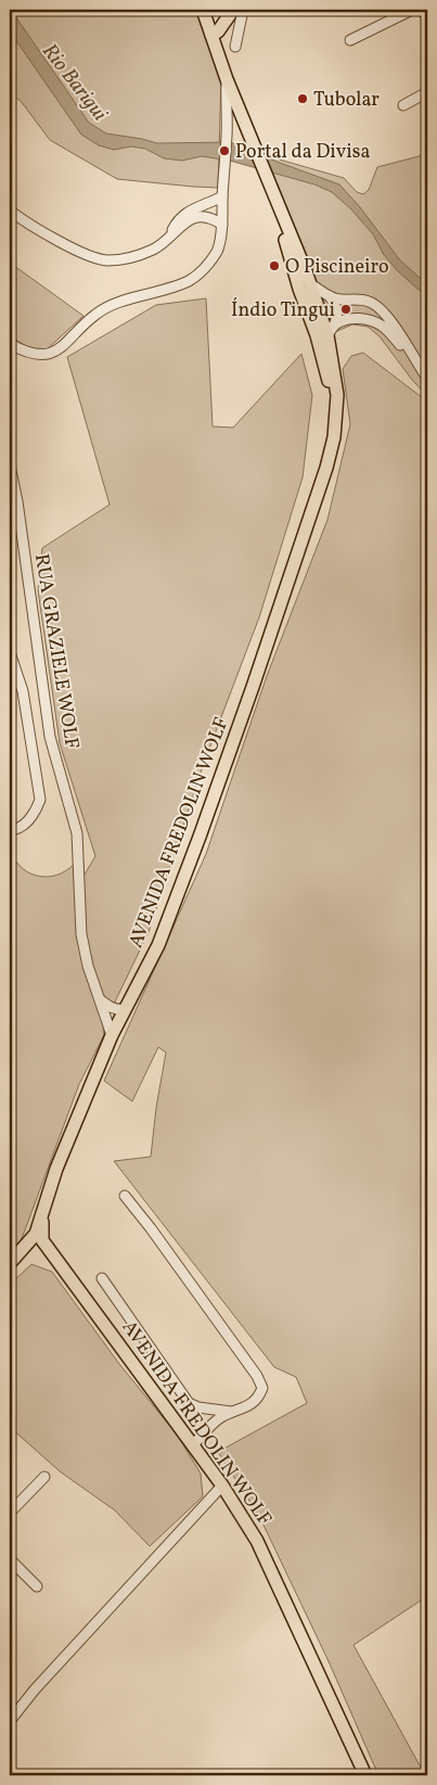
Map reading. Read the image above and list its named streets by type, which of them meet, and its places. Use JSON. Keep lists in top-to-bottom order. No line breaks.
{"streets":{"main road":["AVENIDA FREDOLIN WOLF"],"street":["RUA GRAZIELE WOLF"]},"crossings":[["RUA GRAZIELE WOLF","AVENIDA FREDOLIN WOLF"]],"water":["Rio Barigui"],"places":["Tubolar","Portal da Divisa","O Piscineiro","Índio Tingui"]}
